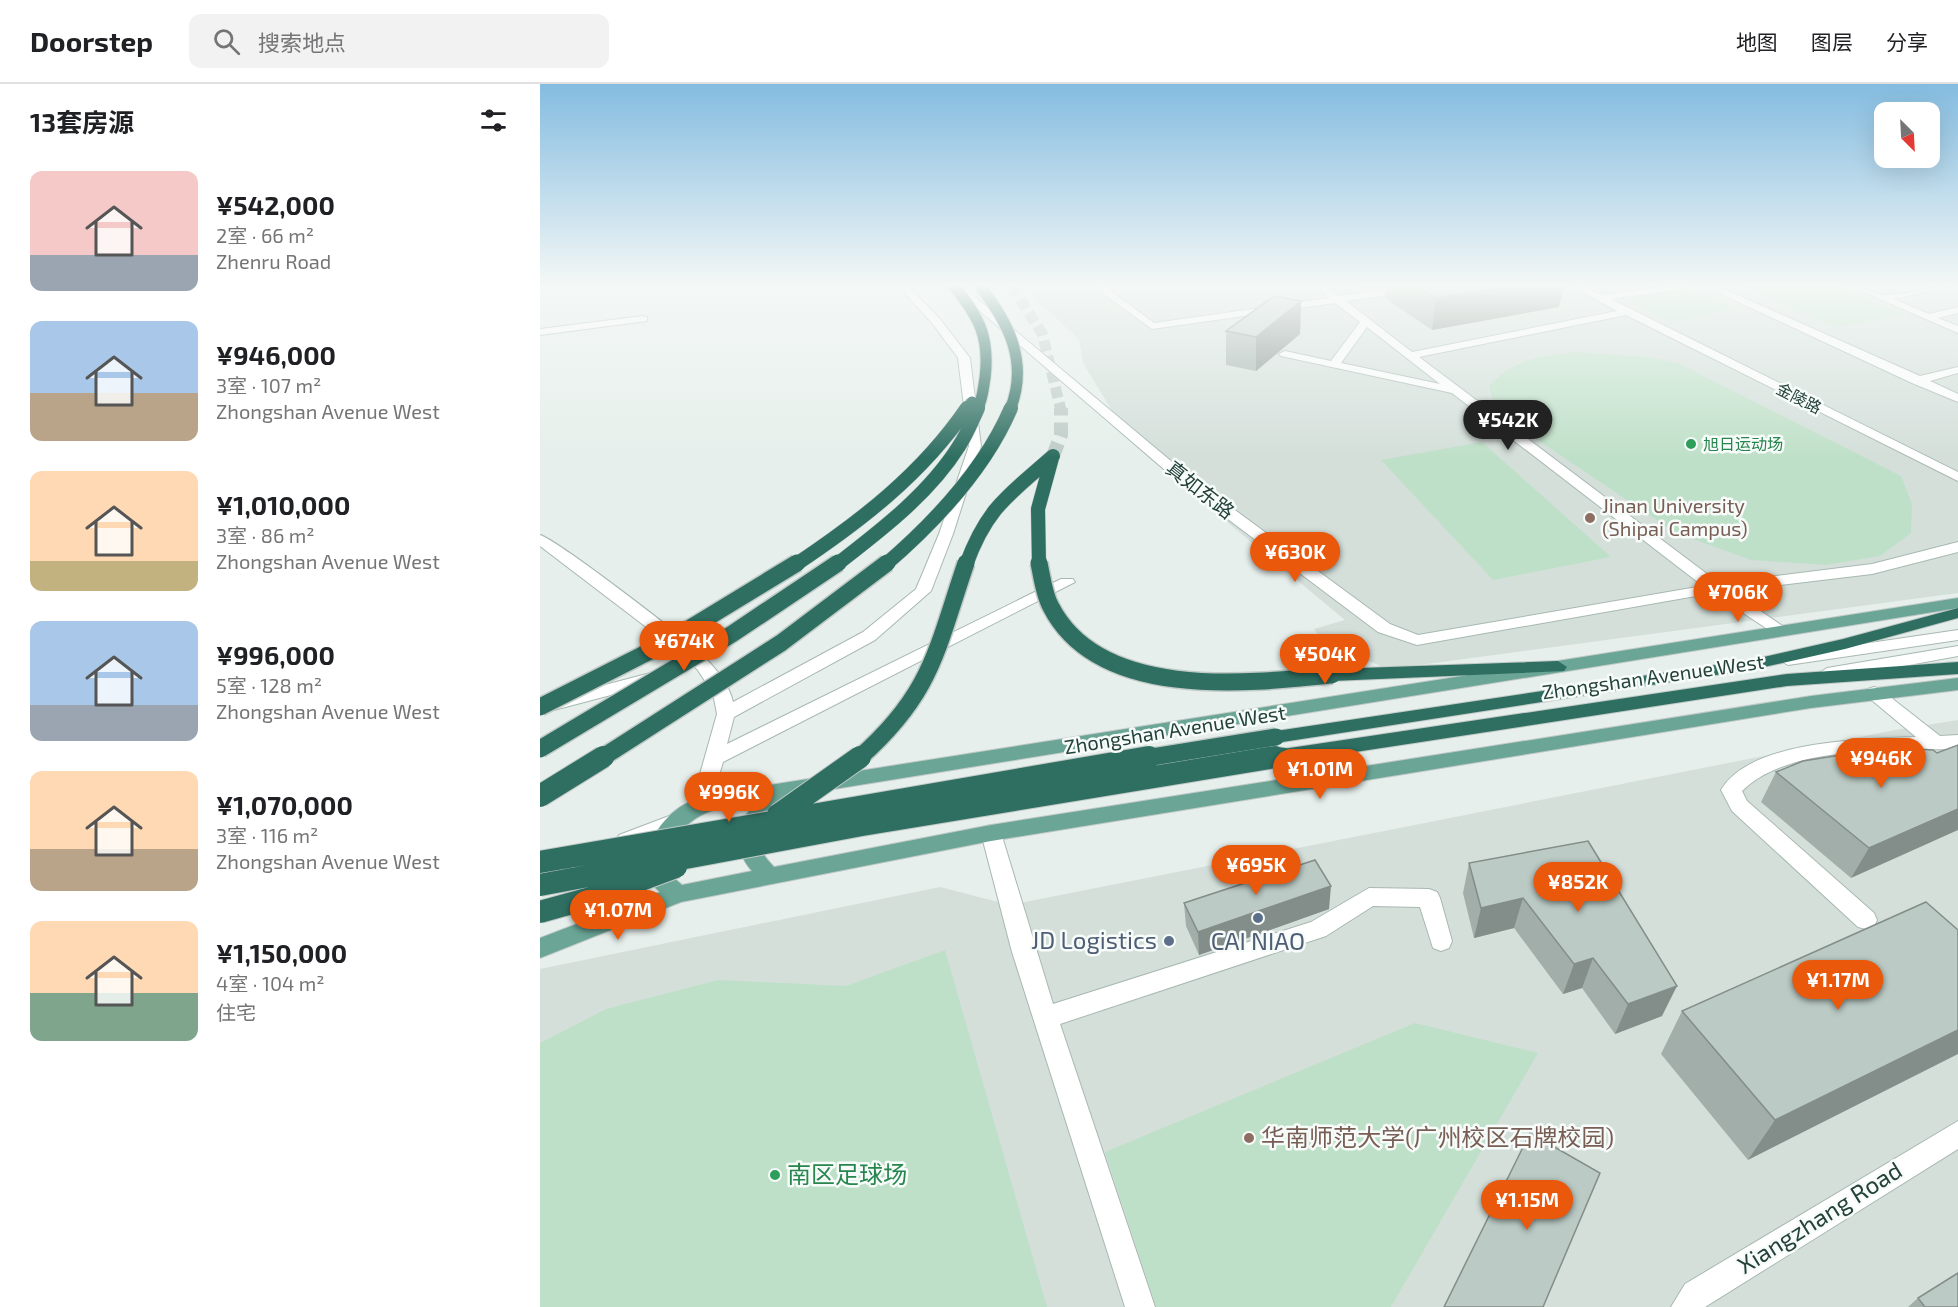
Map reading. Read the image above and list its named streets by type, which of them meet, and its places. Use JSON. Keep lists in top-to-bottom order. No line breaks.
{"streets":{"highway":["Zhongshan Avenue West"],"street":["金陵路","真如东路","Xiangzhang Road"]},"places":["旭日运动场","Jinan University (Shipai Campus)","CAI NIAO","JD Logistics","华南师范大学(广州校区石牌校园)","南区足球场"],"north":"bottom right","page":{"header":"Doorstep","search":"搜索地点","nav":["地图","图层","分享"],"heading":"13套房源","list":[{"name":"¥542,000","note":"2室 · 66 m² · Zhenru Road"},{"name":"¥946,000","note":"3室 · 107 m² · Zhongshan Avenue West"},{"name":"¥1,010,000","note":"3室 · 86 m² · Zhongshan Avenue West"},{"name":"¥996,000","note":"5室 · 128 m² · Zhongshan Avenue West"},{"name":"¥1,070,000","note":"3室 · 116 m² · Zhongshan Avenue West"},{"name":"¥1,150,000","note":"4室 · 104 m² · 住宅"}],"price":["¥542K","¥630K","¥706K","¥674K","¥504K","¥946K","¥1.01M","¥996K","¥695K","¥852K","¥1.07M","¥1.17M","¥1.15M"]}}
